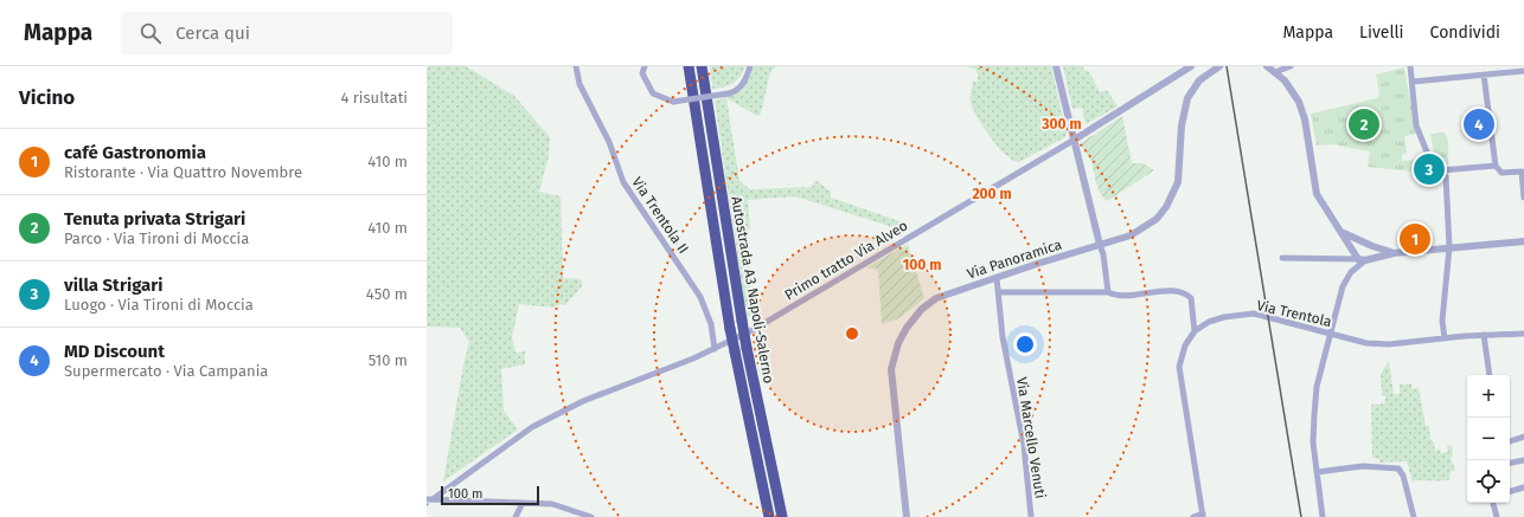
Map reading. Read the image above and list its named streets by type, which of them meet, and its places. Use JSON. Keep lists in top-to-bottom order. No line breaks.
{"streets":{"highway":["Autostrada A3 Napoli-Salerno"],"street":["Via Trentola II","Via Panoramica","Primo tratto Via Alveo","Via Trentola","Via Marcello Venuti"]},"crossings":[["Via Trentola II","Primo tratto Via Alveo"],["Via Panoramica","Via Marcello Venuti"]],"scale_bar":"100 m","page":{"header":"Mappa","search":"Cerca qui","nav":["Mappa","Livelli","Condividi"],"heading":["Vicino","4 risultati"],"pins":["2","4","3","1"],"list":[{"mark":"1","name":"café Gastronomia","note":"Ristorante · Via Quattro Novembre","value":"410 m"},{"mark":"2","name":"Tenuta privata Strigari","note":"Parco · Via Tironi di Moccia","value":"410 m"},{"mark":"3","name":"villa Strigari","note":"Luogo · Via Tironi di Moccia","value":"450 m"},{"mark":"4","name":"MD Discount","note":"Supermercato · Via Campania","value":"510 m"}],"map_buttons":["+","−"],"scale":"100 m"},"rings":["300 m","200 m","100 m"]}
